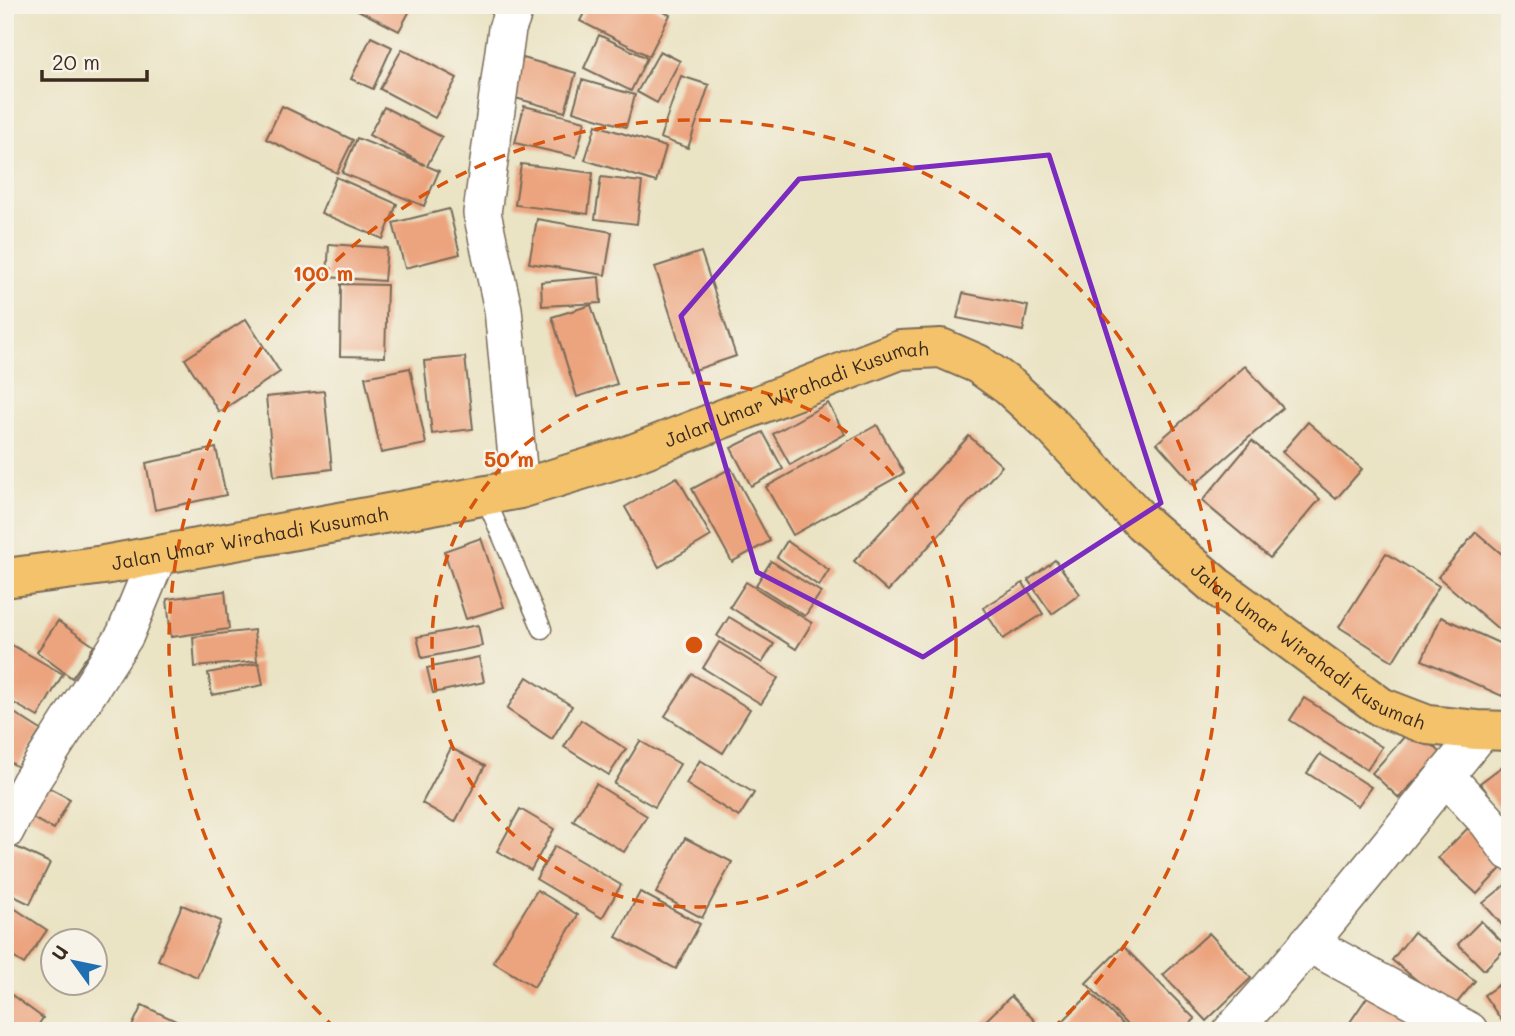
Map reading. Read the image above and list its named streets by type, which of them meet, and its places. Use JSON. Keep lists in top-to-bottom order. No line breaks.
{"streets":{"main road":["Jalan Umar Wirahadi Kusumah"]},"scale_bar":"20 m","north":"top left","rings":["100 m","50 m"]}
